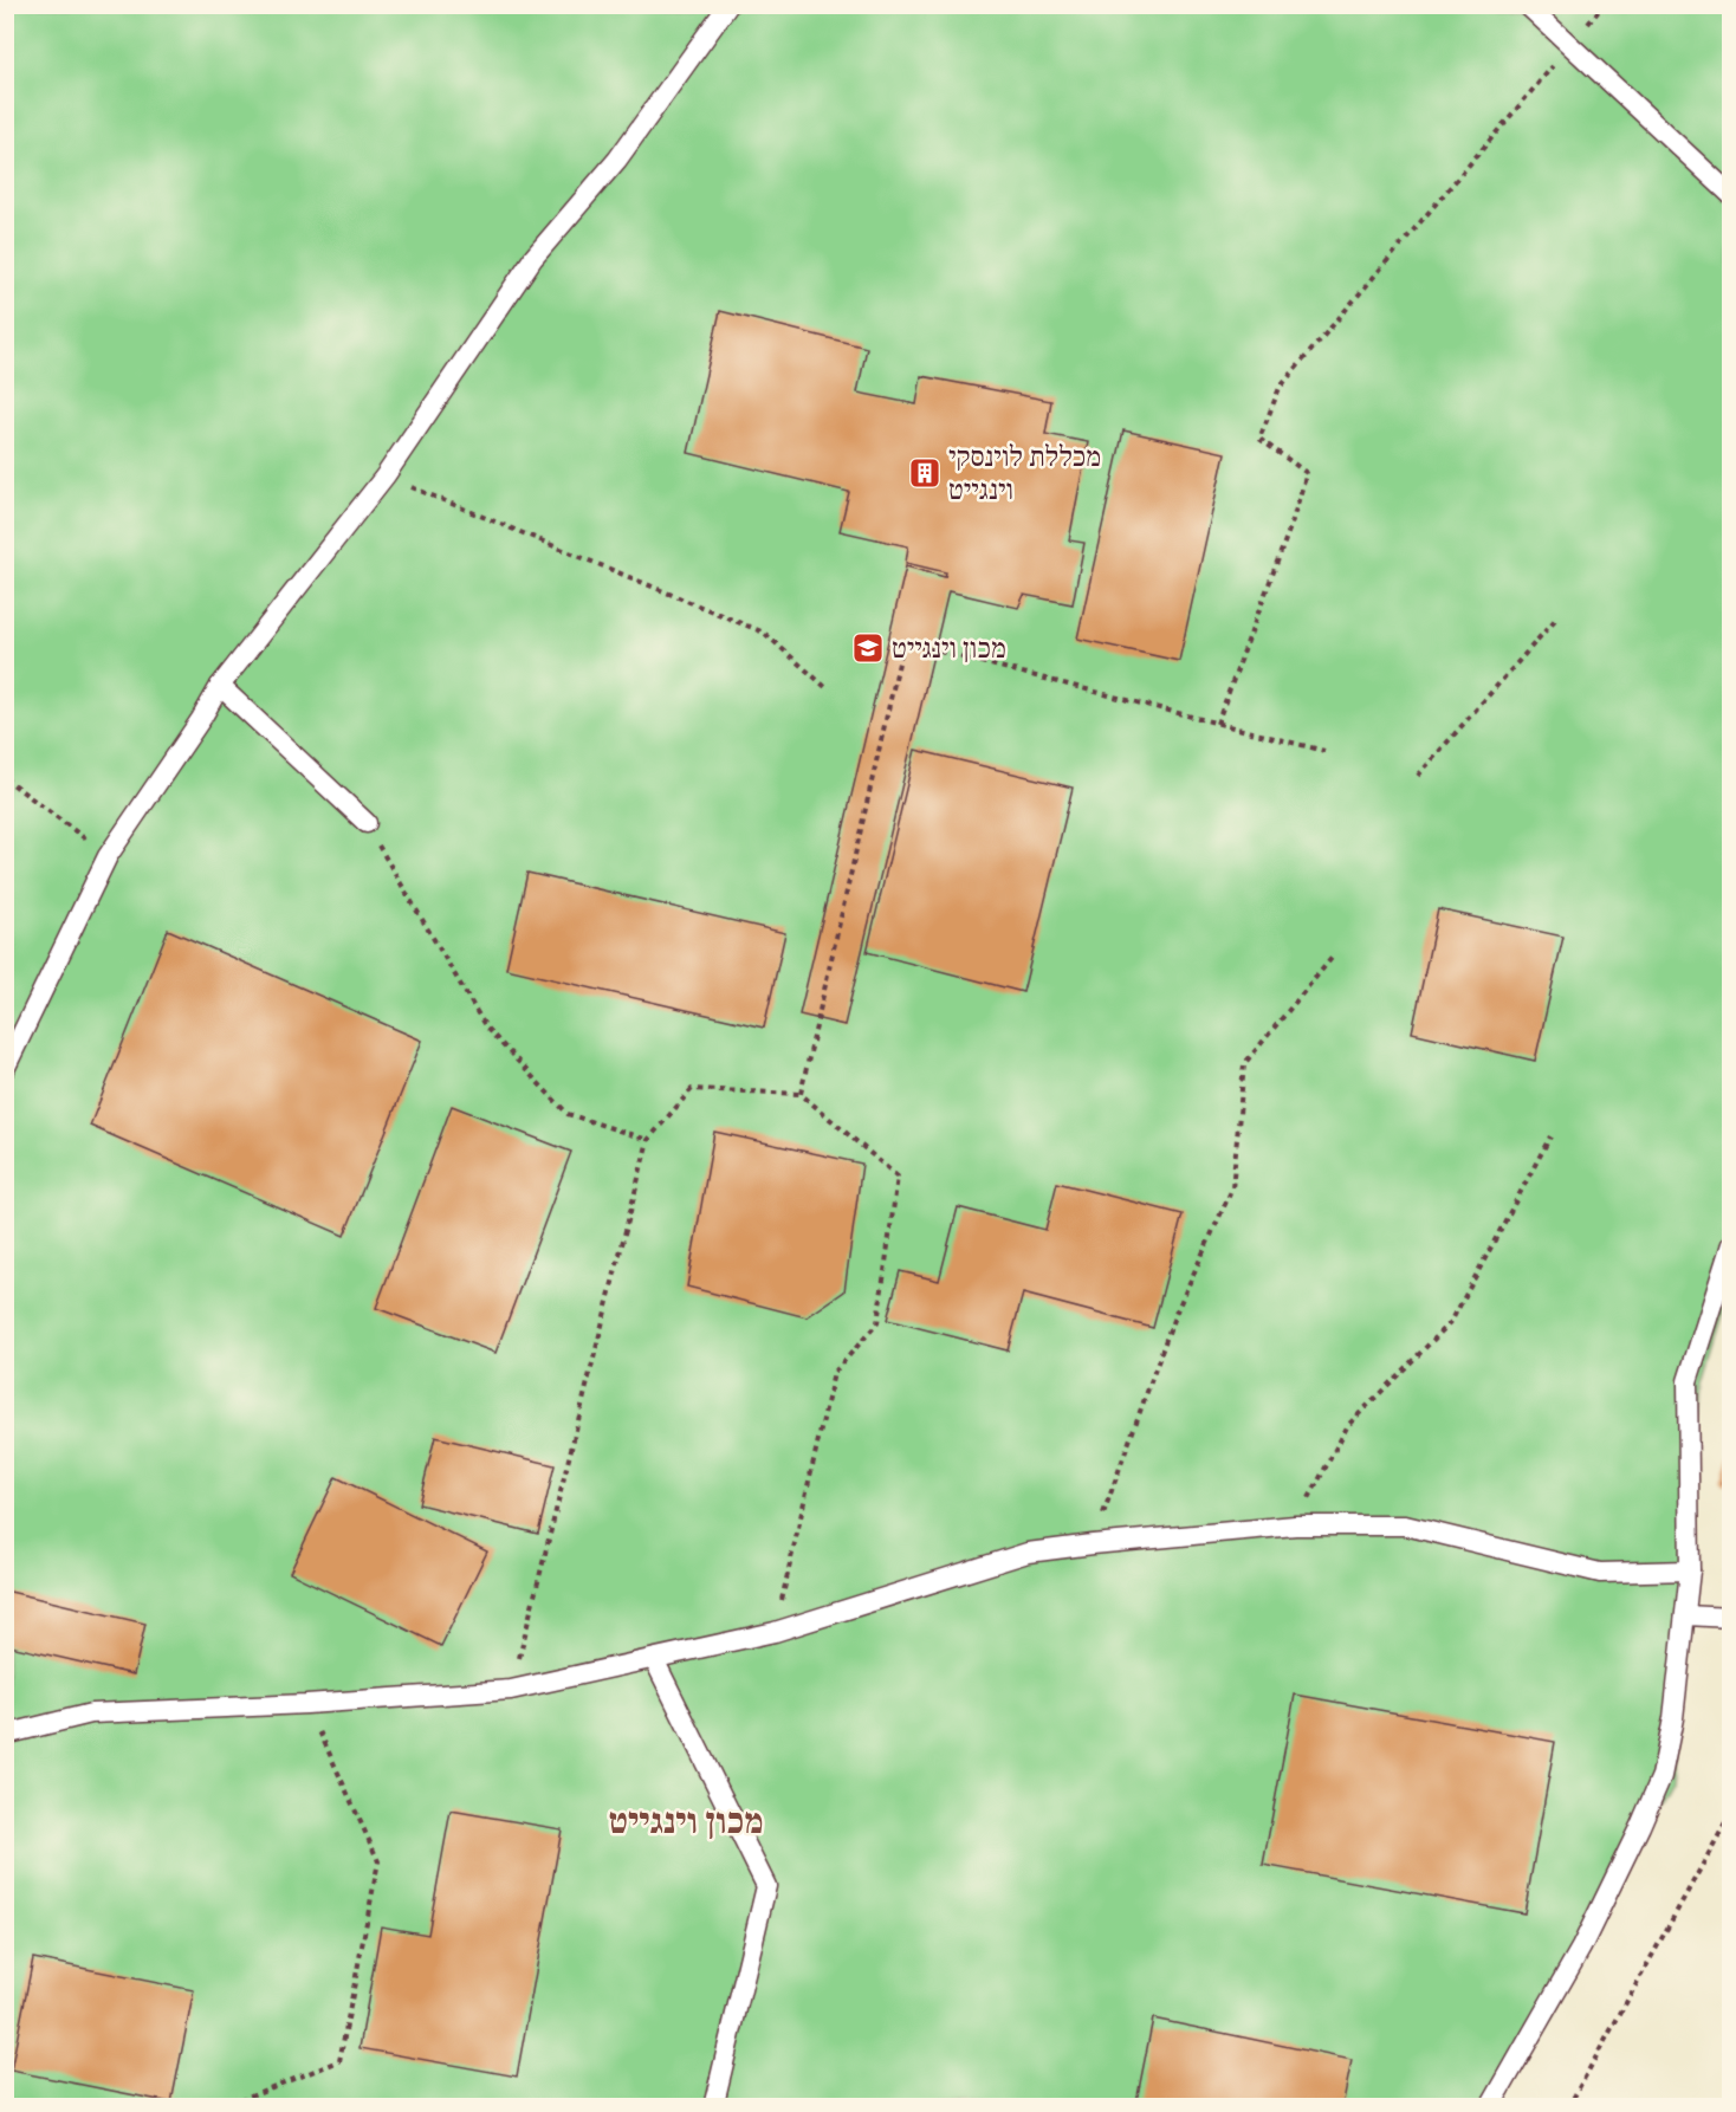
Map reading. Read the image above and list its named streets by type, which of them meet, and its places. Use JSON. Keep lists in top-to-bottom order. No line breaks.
{"districts":["מכון וינגייט"],"places":{"building":["מכללת לוינסקי וינגייט"],"school or university":["מכון וינגייט"]}}
